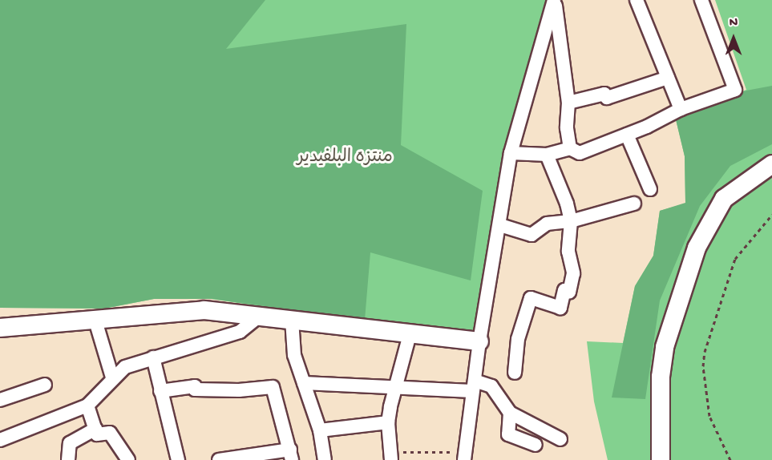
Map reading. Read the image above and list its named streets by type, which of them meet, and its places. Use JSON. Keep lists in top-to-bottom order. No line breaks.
{"parks":["منتزه البلفيدير"],"north":"top"}
